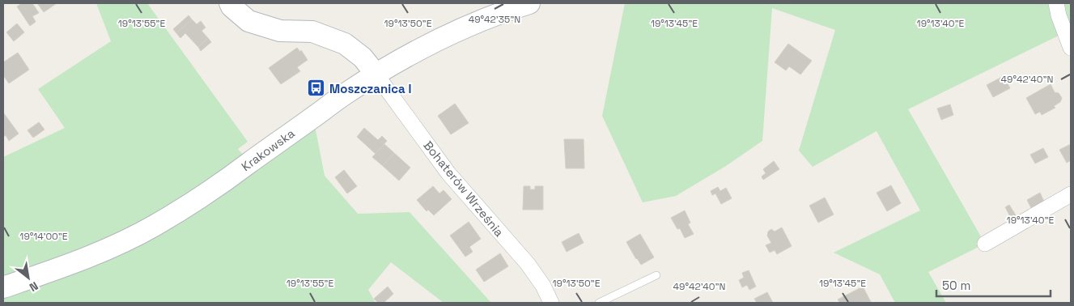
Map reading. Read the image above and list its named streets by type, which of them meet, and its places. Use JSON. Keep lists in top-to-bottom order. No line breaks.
{"streets":{"main road":["Krakowska"],"street":["Bohaterów Września"]},"crossings":[["Krakowska","Bohaterów Września"]],"places":{"bus stop":["Moszczanica I"]},"scale_bar":"50 m","north":"bottom right","coordinates":["49°42'35\"N","19°13'55\"E","19°13'50\"E","19°13'45\"E","19°13'40\"E","49°42'40\"N","19°14'00\"E"]}
